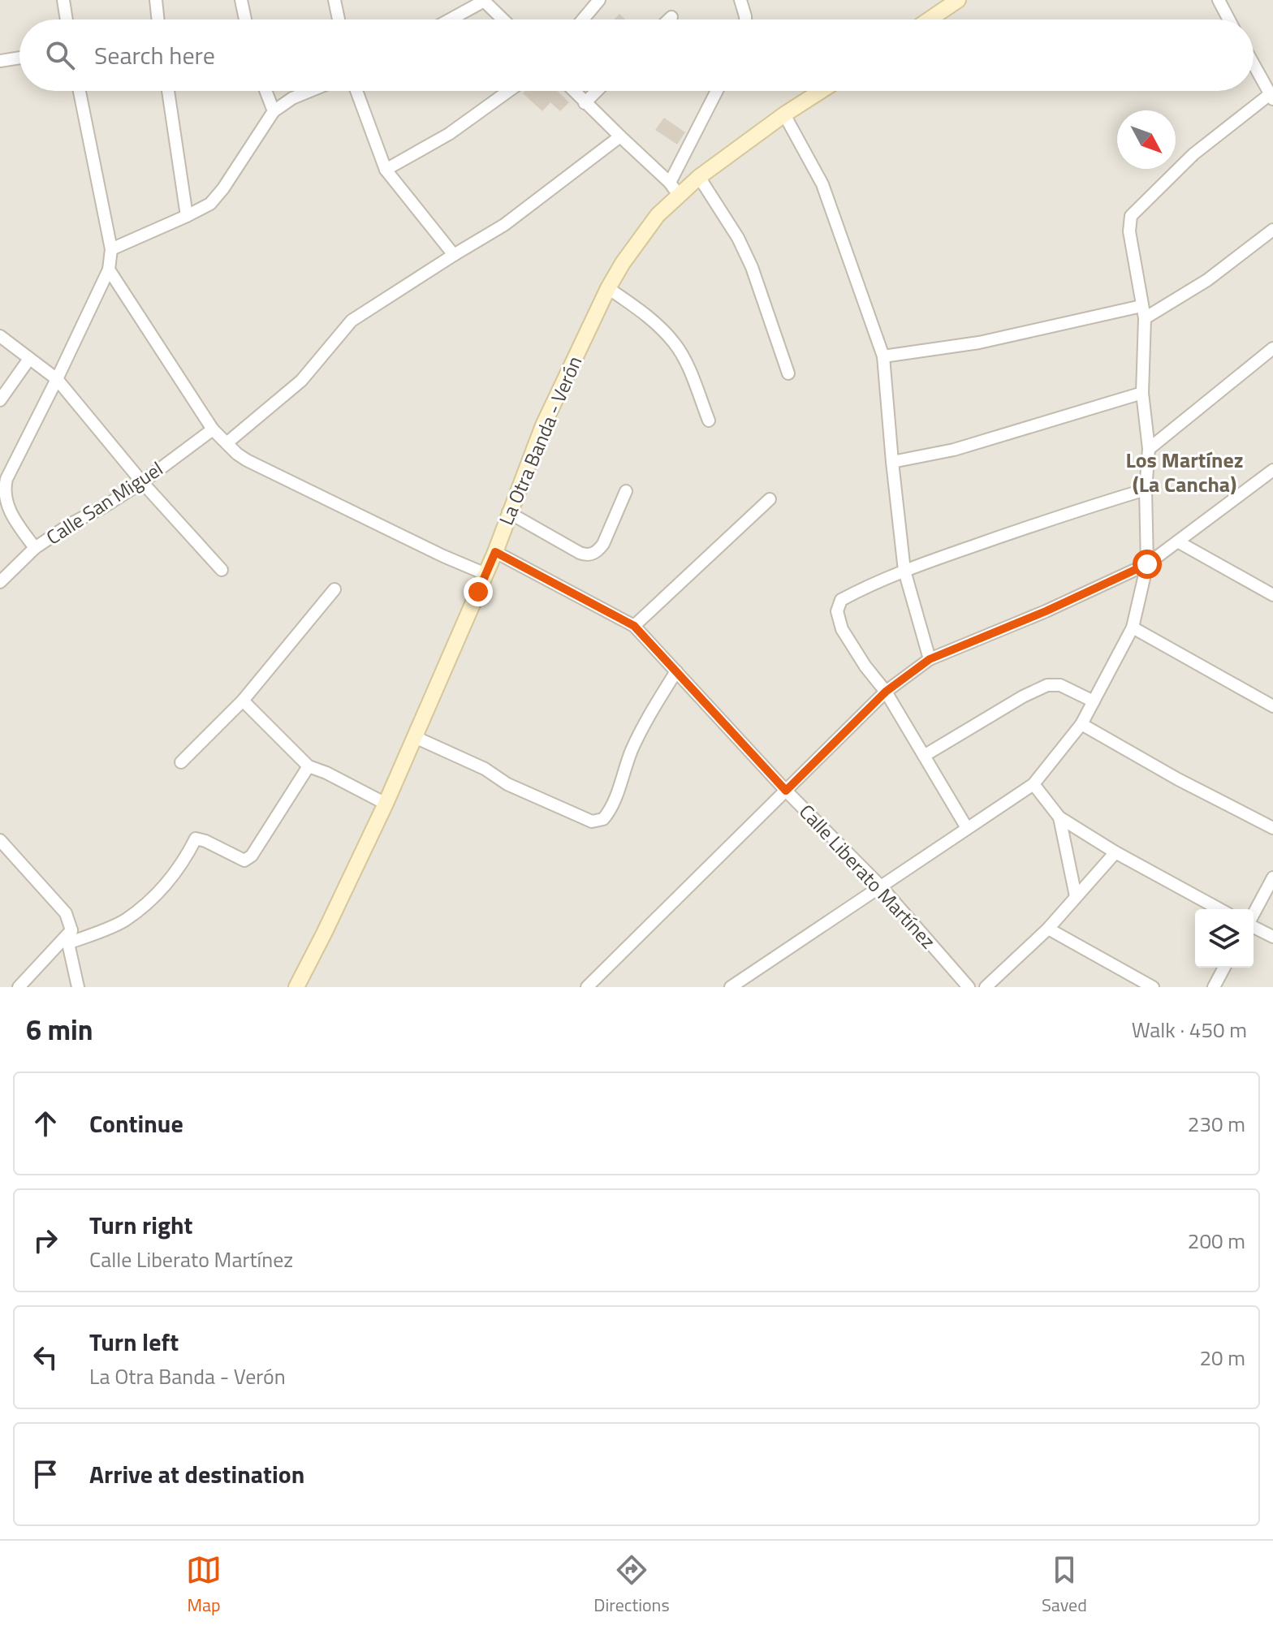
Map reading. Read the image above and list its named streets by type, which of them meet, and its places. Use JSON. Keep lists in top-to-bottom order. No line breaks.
{"streets":{"main road":["La Otra Banda - Verón"],"street":["Calle San Miguel","Calle Liberato Martínez"]},"crossings":[["La Otra Banda - Verón","Calle Liberato Martínez"]],"districts":["Los Martínez (La Cancha)"],"north":"bottom right","page":{"search":"Search here","heading":["6 min","Walk · 450 m"],"list":[["Continue","230 m"],["Turn right","Calle Liberato Martínez","200 m"],["Turn left","La Otra Banda - Verón","20 m"],"Arrive at destination"],"nav":["Map","Directions","Saved"]}}
